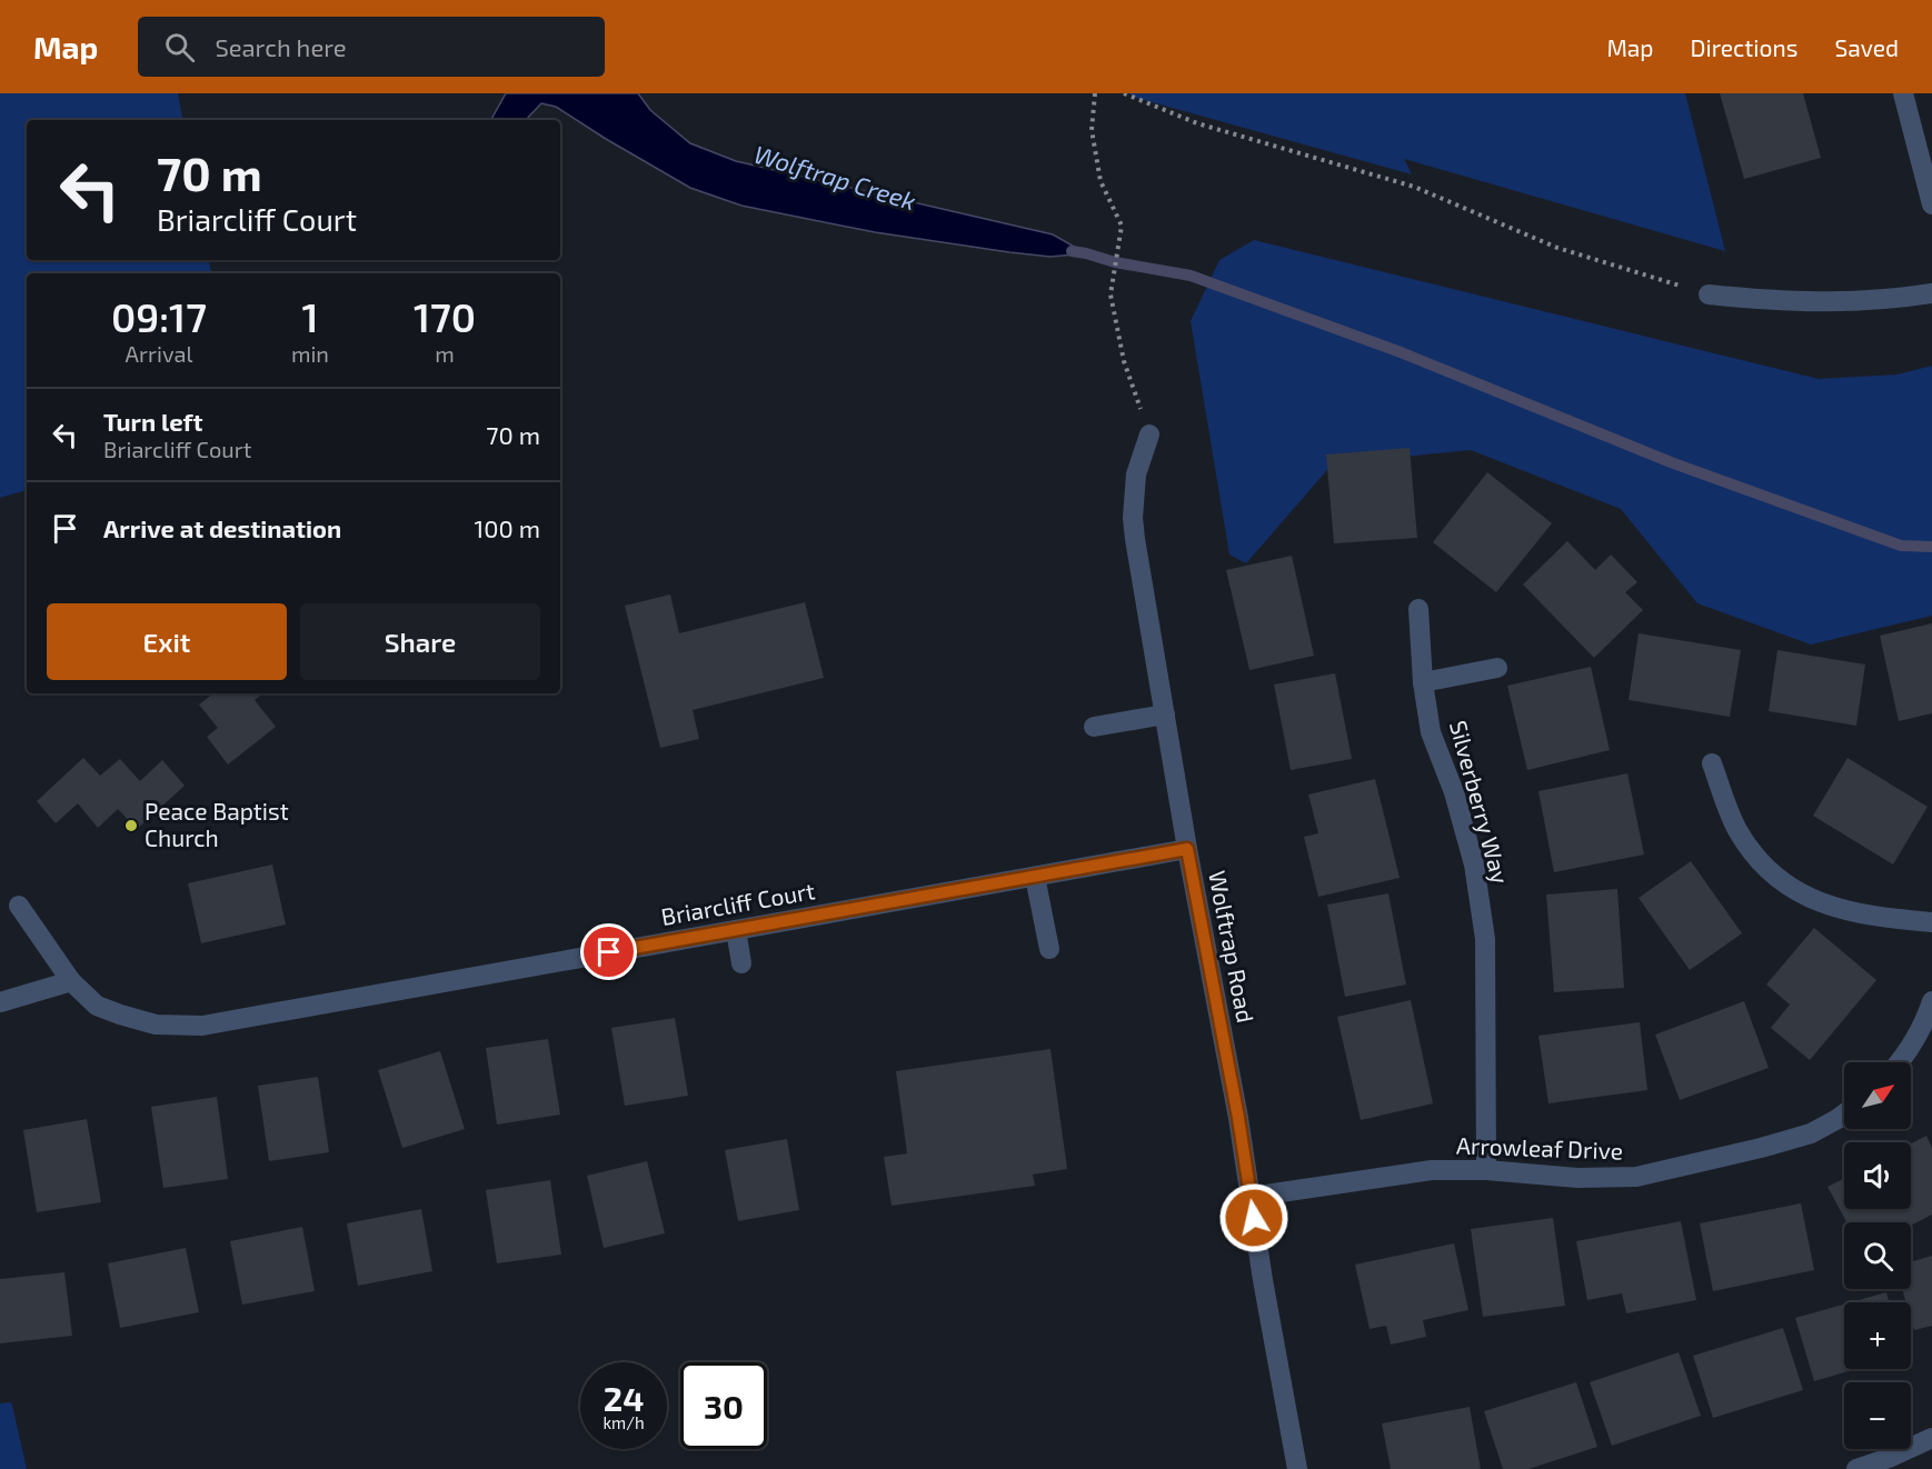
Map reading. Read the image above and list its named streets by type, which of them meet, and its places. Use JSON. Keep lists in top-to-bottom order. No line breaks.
{"streets":{"street":["Silverberry Way","Briarcliff Court","Wolftrap Road","Arrowleaf Drive"]},"crossings":[["Silverberry Way","Arrowleaf Drive"],["Briarcliff Court","Wolftrap Road"],["Wolftrap Road","Arrowleaf Drive"]],"water":["Wolftrap Creek"],"places":["Peace Baptist Church"],"north":"top right","page":{"header":"Map","search":"Search here","nav":["Map","Directions","Saved"],"turn":["70 m","Briarcliff Court"],"eta":["09:17","Arrival","1","min","170","m"],"list":[{"name":"Turn left","note":"Briarcliff Court","value":"70 m"},{"name":"Arrive at destination","value":"100 m"}],"buttons":["Exit","Share"],"map_buttons":["+","−"],"speed":"24 km/h","limit":"30"}}
